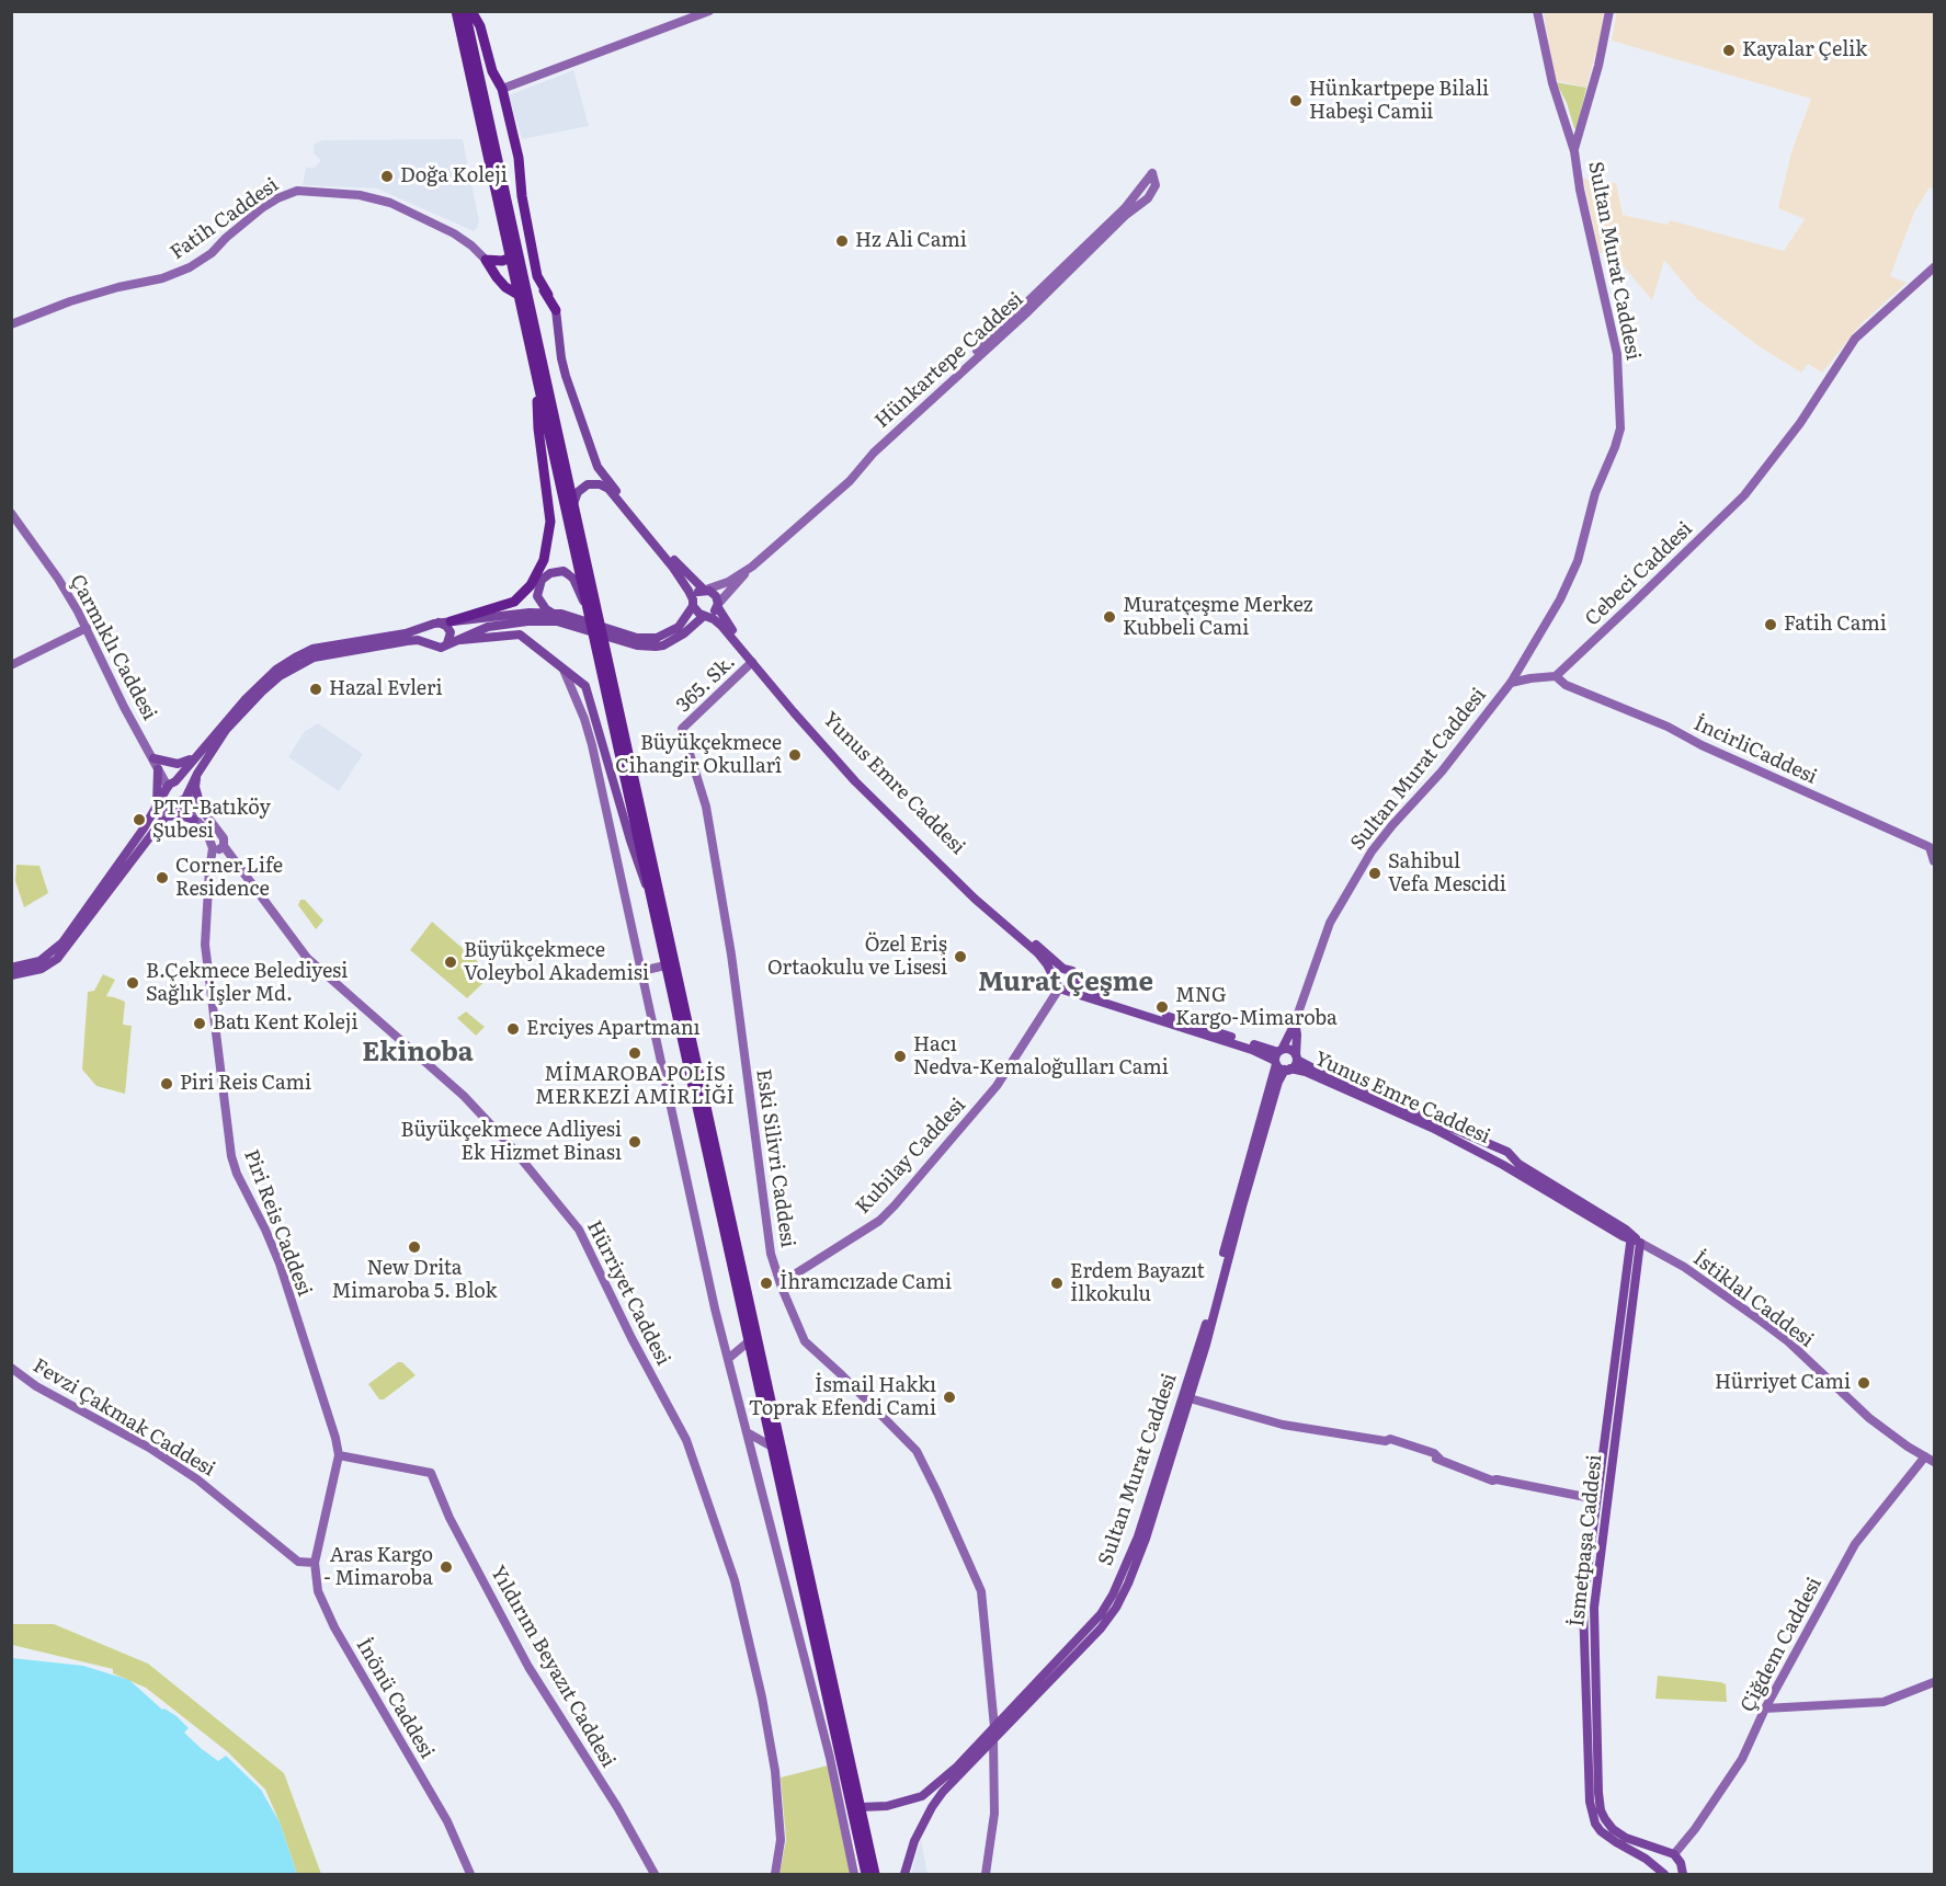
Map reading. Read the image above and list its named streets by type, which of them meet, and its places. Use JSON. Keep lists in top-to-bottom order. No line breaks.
{"streets":{"main road":["Fatih Caddesi","Sultan Murat Caddesi","Hünkartepe Caddesi","Cebeci Caddesi","Çarmıklı Caddesi","365. Sk.","İncirliCaddesi","Yunus Emre Caddesi","Kubilay Caddesi","Eski Silivri Caddesi","Piri Reis Caddesi","Hürriyet Caddesi","İstiklal Caddesi","Fevzi Çakmak Caddesi","İsmetpaşa Caddesi","Çiğdem Caddesi","Yıldırım Beyazıt Caddesi","İnönü Caddesi"]},"crossings":[["Sultan Murat Caddesi","Yunus Emre Caddesi"],["Sultan Murat Caddesi","Eski Silivri Caddesi"],["Cebeci Caddesi","İncirliCaddesi"],["365. Sk.","Yunus Emre Caddesi"],["365. Sk.","Eski Silivri Caddesi"],["Yunus Emre Caddesi","Kubilay Caddesi"],["Yunus Emre Caddesi","İstiklal Caddesi"],["Yunus Emre Caddesi","İsmetpaşa Caddesi"],["Kubilay Caddesi","Eski Silivri Caddesi"],["Piri Reis Caddesi","Hürriyet Caddesi"],["Piri Reis Caddesi","Fevzi Çakmak Caddesi"],["Piri Reis Caddesi","Yıldırım Beyazıt Caddesi"],["Piri Reis Caddesi","İnönü Caddesi"],["İstiklal Caddesi","İsmetpaşa Caddesi"],["İstiklal Caddesi","Çiğdem Caddesi"],["Fevzi Çakmak Caddesi","İnönü Caddesi"],["İsmetpaşa Caddesi","Çiğdem Caddesi"]],"districts":["Murat Çeşme","Ekinoba"],"places":["Kayalar Çelik","Hünkartpepe Bilali Habeşi Camii","Doğa Koleji","Hz Ali Cami","Muratçeşme Merkez Kubbeli Cami","Fatih Cami","Hazal Evleri","Büyükçekmece Cihangir Okullarî","PTT-Batıköy Şubesi","Sahibul Vefa Mescidi","Corner Life Residence","Özel Eriş Ortaokulu ve Lisesi","Büyükçekmece Voleybol Akademisi","B.Çekmece Belediyesi Sağlık İşler Md.","MNG Kargo-Mimaroba","Batı Kent Koleji","Erciyes Apartmanı","MİMAROBA POLİS MERKEZİ AMİRLİĞİ","Hacı Nedva-Kemaloğulları Cami","Piri Reis Cami","Büyükçekmece Adliyesi Ek Hizmet Binası","New Drita Mimaroba 5. Blok","İhramcızade Cami","Erdem Bayazıt İlkokulu","Hürriyet Cami","İsmail Hakkı Toprak Efendi Cami","Aras Kargo - Mimaroba"]}
